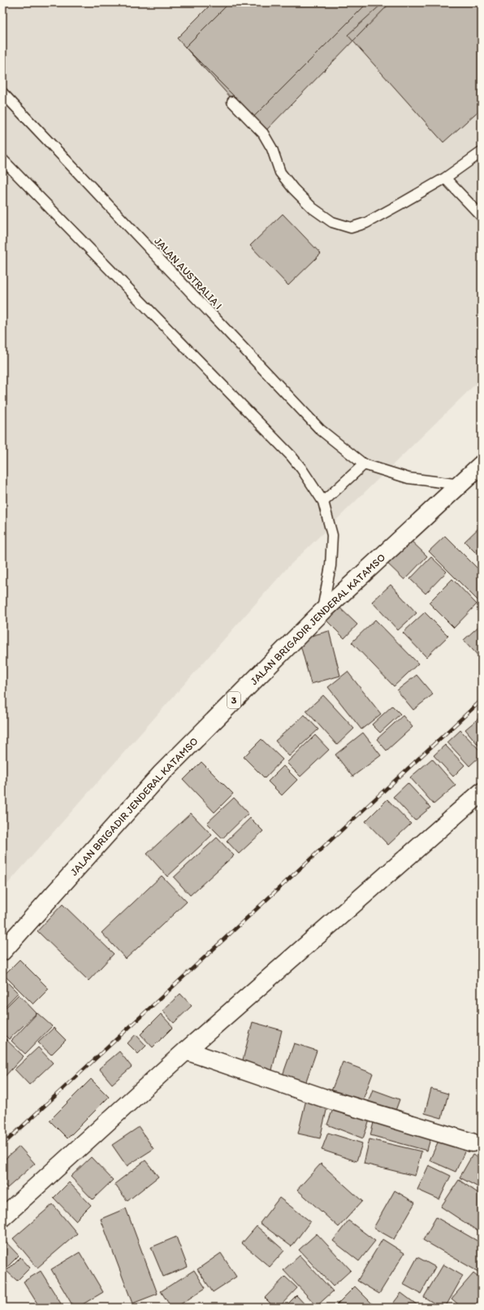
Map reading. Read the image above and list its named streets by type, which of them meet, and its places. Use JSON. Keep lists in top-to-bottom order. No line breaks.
{"streets":{"main road":["JALAN BRIGADIR JENDERAL KATAMSO","3"],"lane":["JALAN AUSTRALIA I"]},"crossings":[["JALAN AUSTRALIA I","JALAN BRIGADIR JENDERAL KATAMSO"]]}
